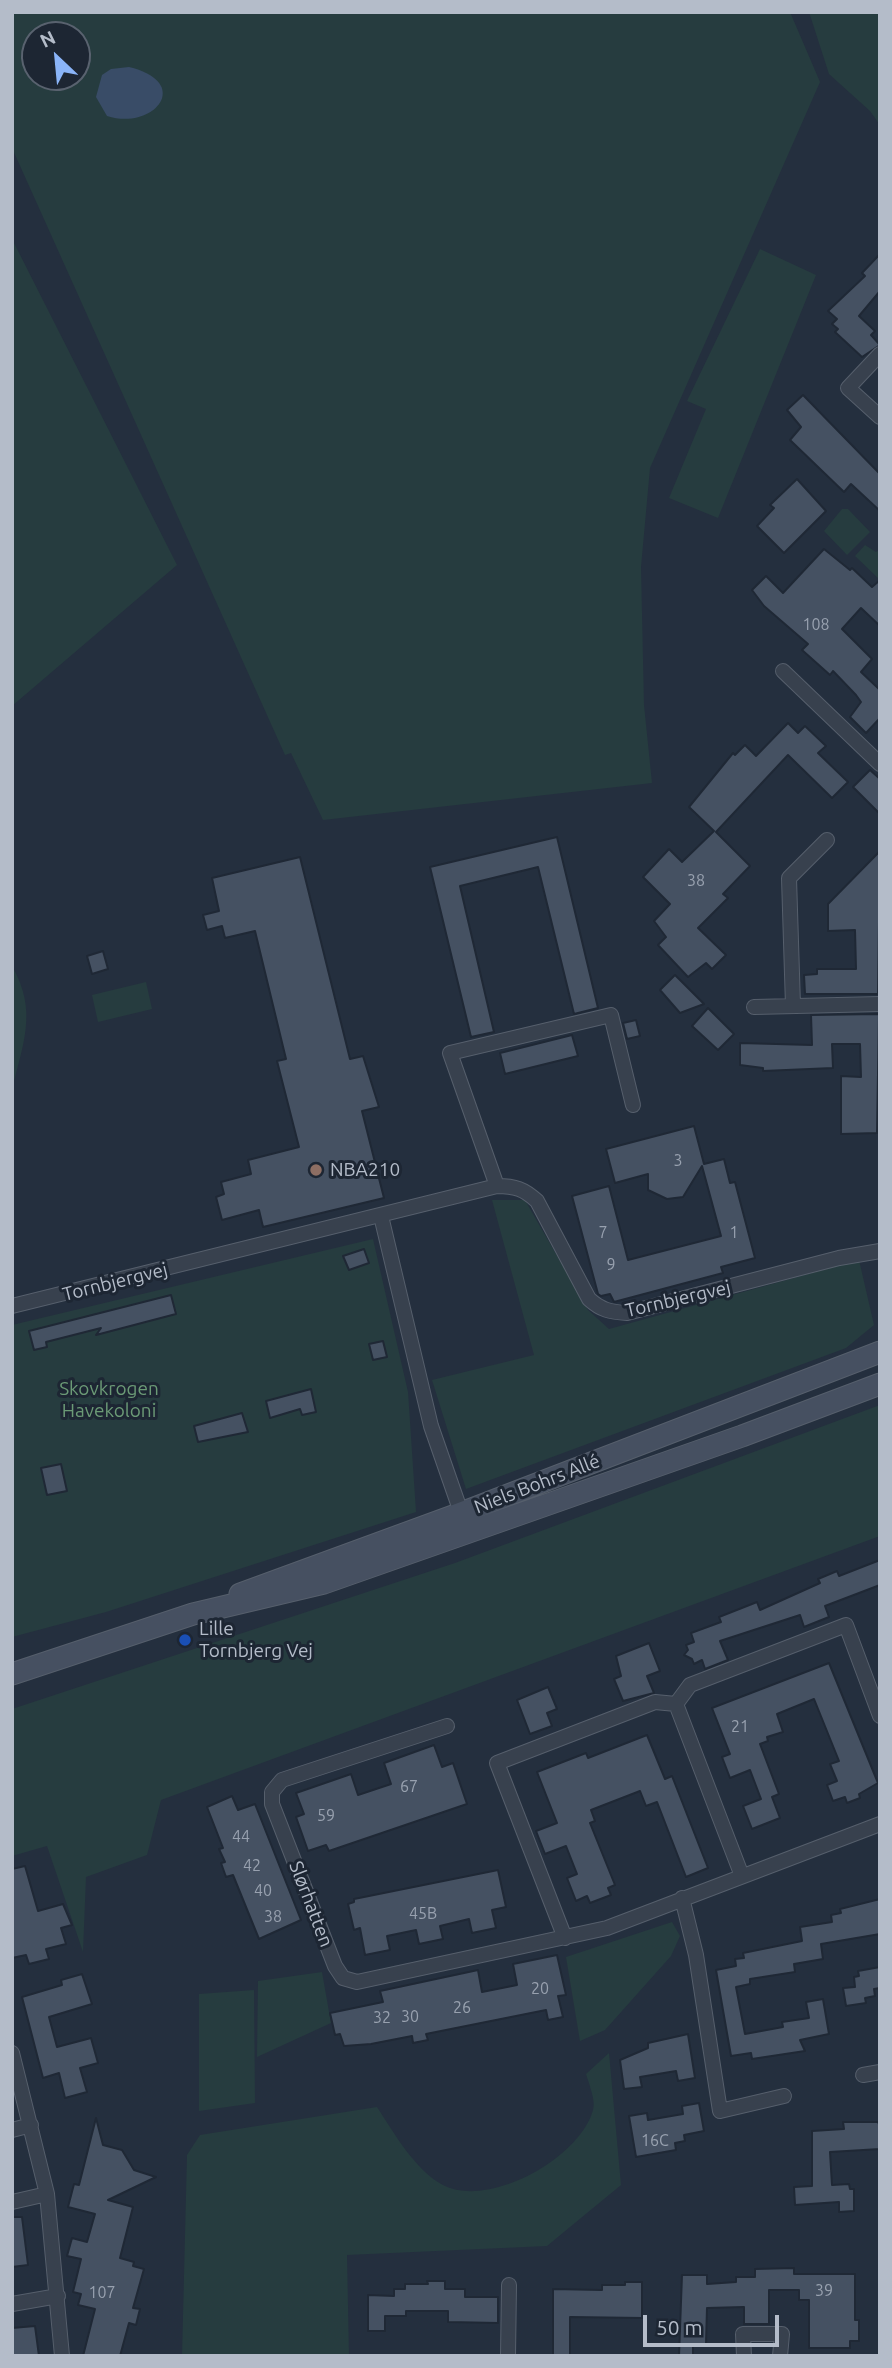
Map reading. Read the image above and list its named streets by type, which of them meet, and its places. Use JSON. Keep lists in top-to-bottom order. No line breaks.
{"streets":{"street":["Tornbjergvej","Niels Bohrs Allé","Slørhatten"]},"parks":["Skovkrogen Havekoloni"],"places":["NBA210","Lille Tornbjerg Vej"],"house_numbers":["108","38","3","7","1","9","21","67","59","44","42","40","45B","38","20","26","30","32","16C","39","107"],"scale_bar":"50 m","north":"top left"}
